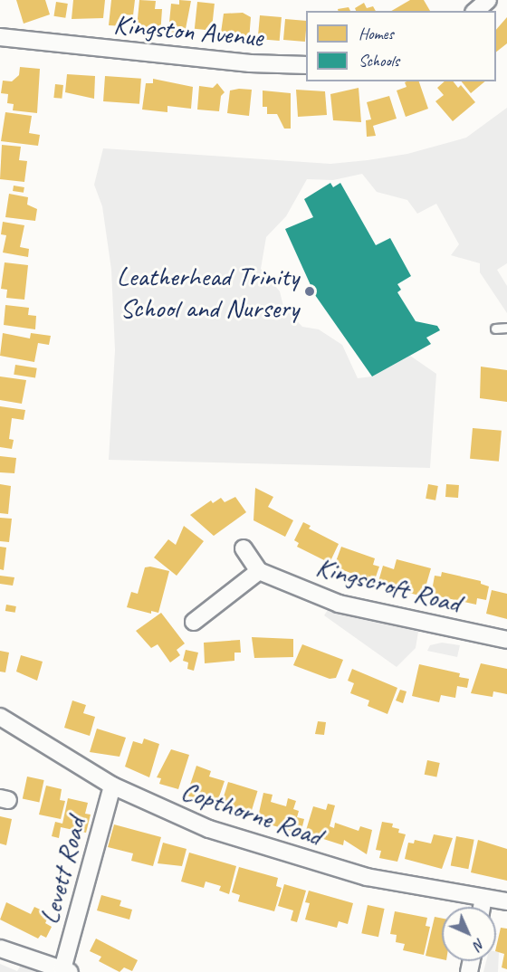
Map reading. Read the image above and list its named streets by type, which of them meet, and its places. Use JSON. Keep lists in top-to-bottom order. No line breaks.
{"streets":{"street":["Kingston Avenue","Kingscroft Road","Copthorne Road","Levett Road"]},"crossings":[["Copthorne Road","Levett Road"]],"places":["Leatherhead Trinity School and Nursery"],"legend":["Homes","Schools"],"north":"bottom right"}
